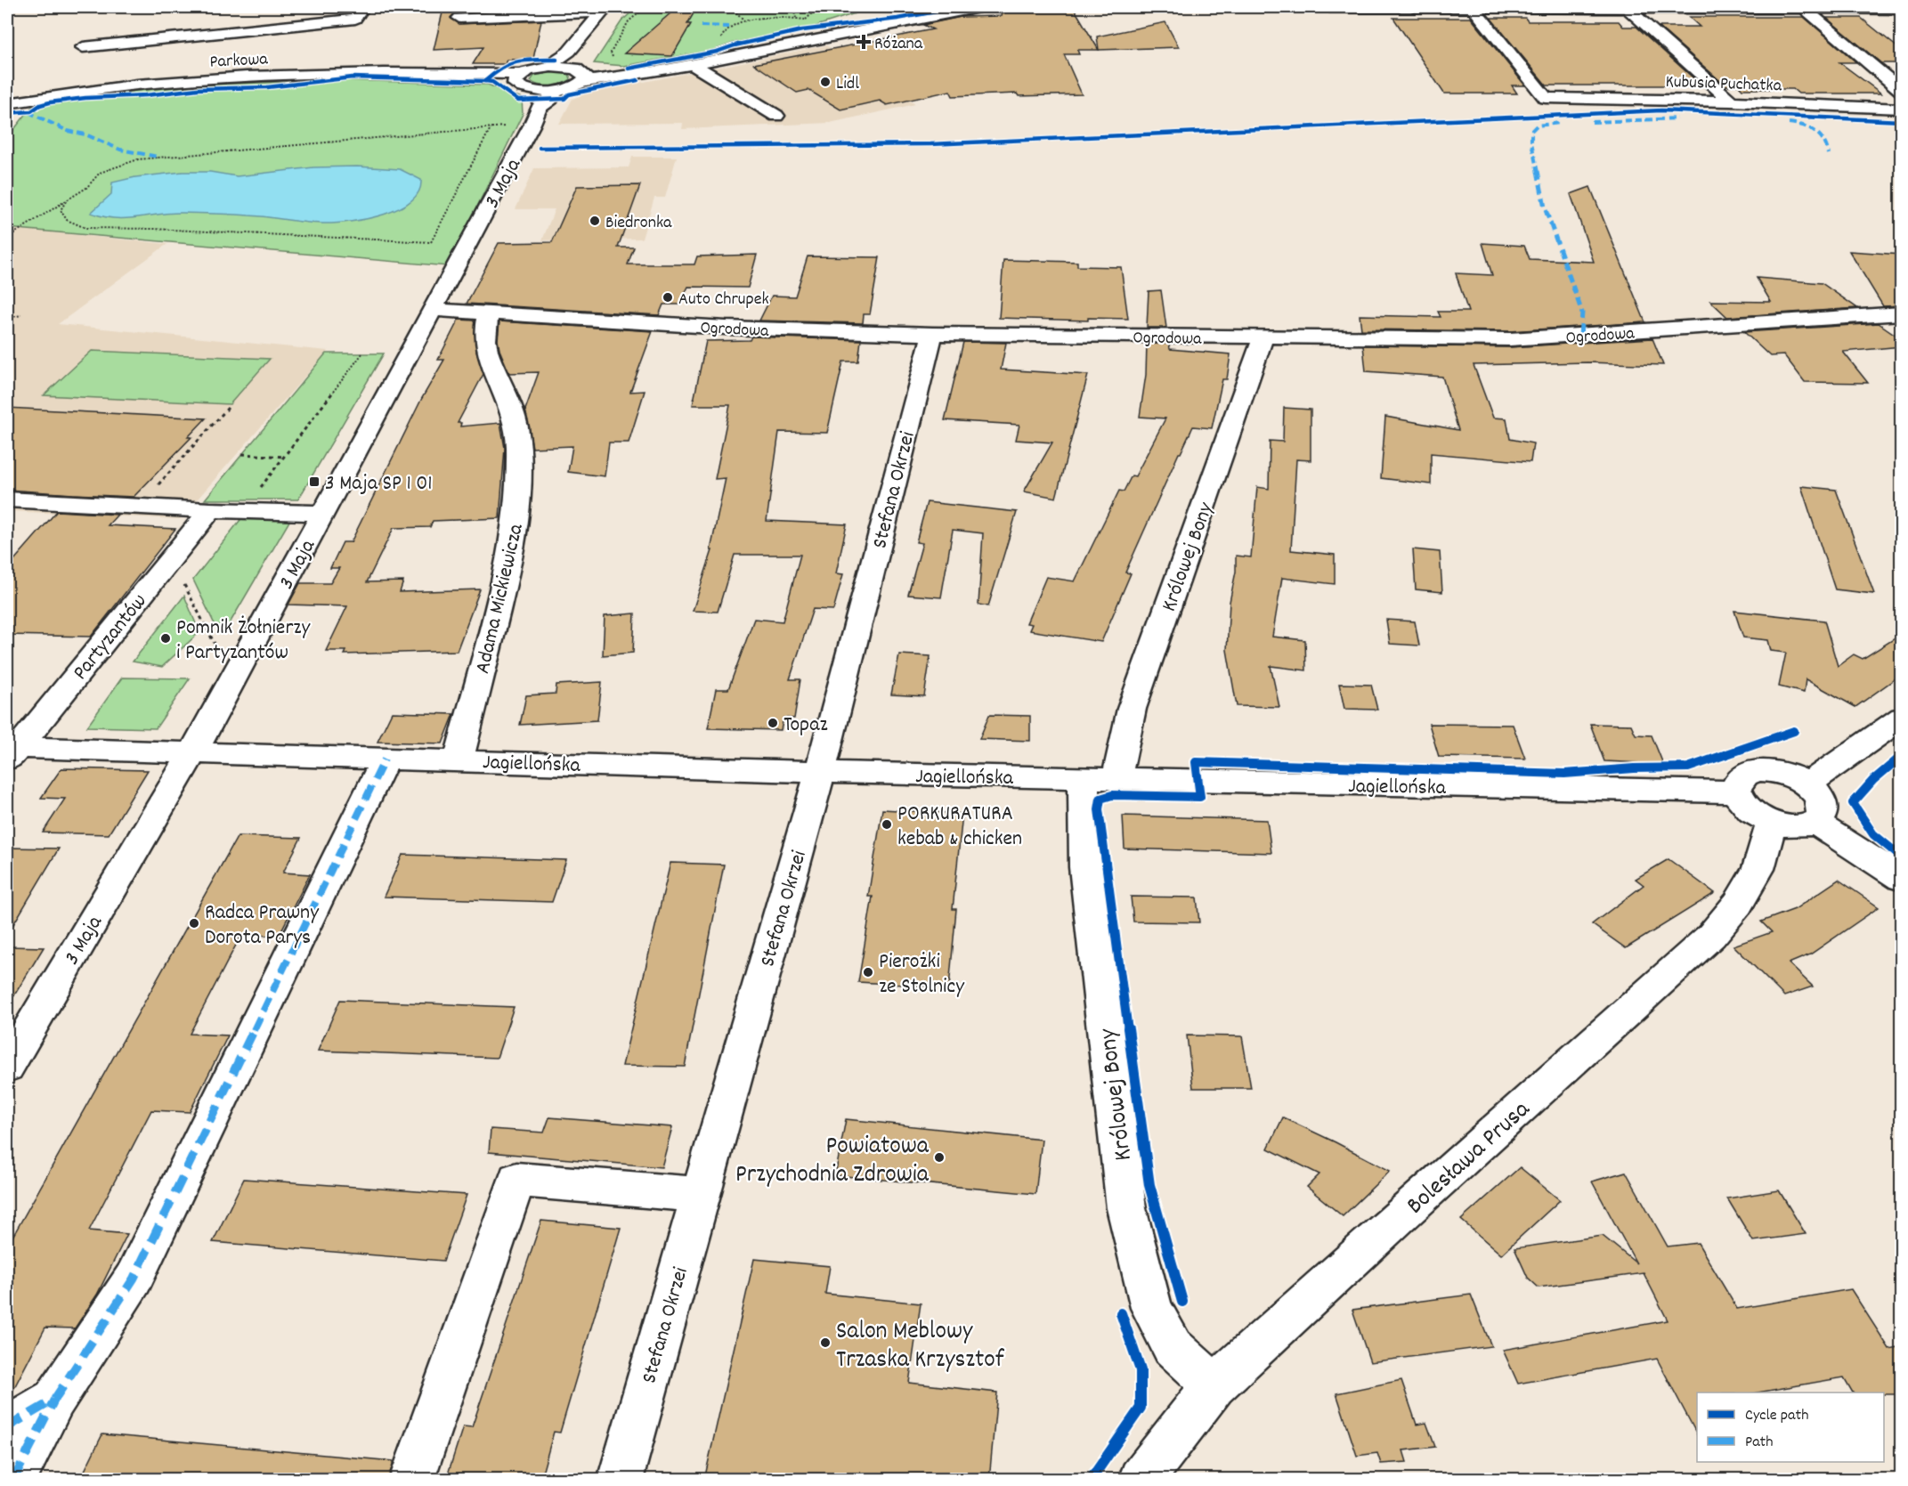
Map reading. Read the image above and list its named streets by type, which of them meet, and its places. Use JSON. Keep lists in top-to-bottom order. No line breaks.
{"streets":{"street":["Parkowa","Kubusia Puchatka","3 Maja","Ogrodowa","Stefana Okrzei","Królowej Bony","Adama Mickiewicza","Partyzantów","Jagiellońska","Bolesława Prusa"]},"crossings":[["3 Maja","Ogrodowa"],["3 Maja","Jagiellońska"],["Ogrodowa","Stefana Okrzei"],["Ogrodowa","Królowej Bony"],["Ogrodowa","Adama Mickiewicza"],["Stefana Okrzei","Jagiellońska"],["Królowej Bony","Jagiellońska"],["Królowej Bony","Bolesława Prusa"],["Adama Mickiewicza","Jagiellońska"],["Partyzantów","Jagiellońska"],["Jagiellońska","Bolesława Prusa"]],"places":{"health":["Różana"],"other":["Lidl","Biedronka","Auto Chrupek","Pomnik Żołnierzy i Partyzantów","Topaz","PORKURATURA kebab & chicken","Radca Prawny Dorota Parys","Pierożki ze Stolnicy","Powiatowa Przychodnia Zdrowia","Salon Meblowy Trzaska Krzysztof"],"transit":["3 Maja SP 1 01"]},"legend":["Cycle path","Path"]}
